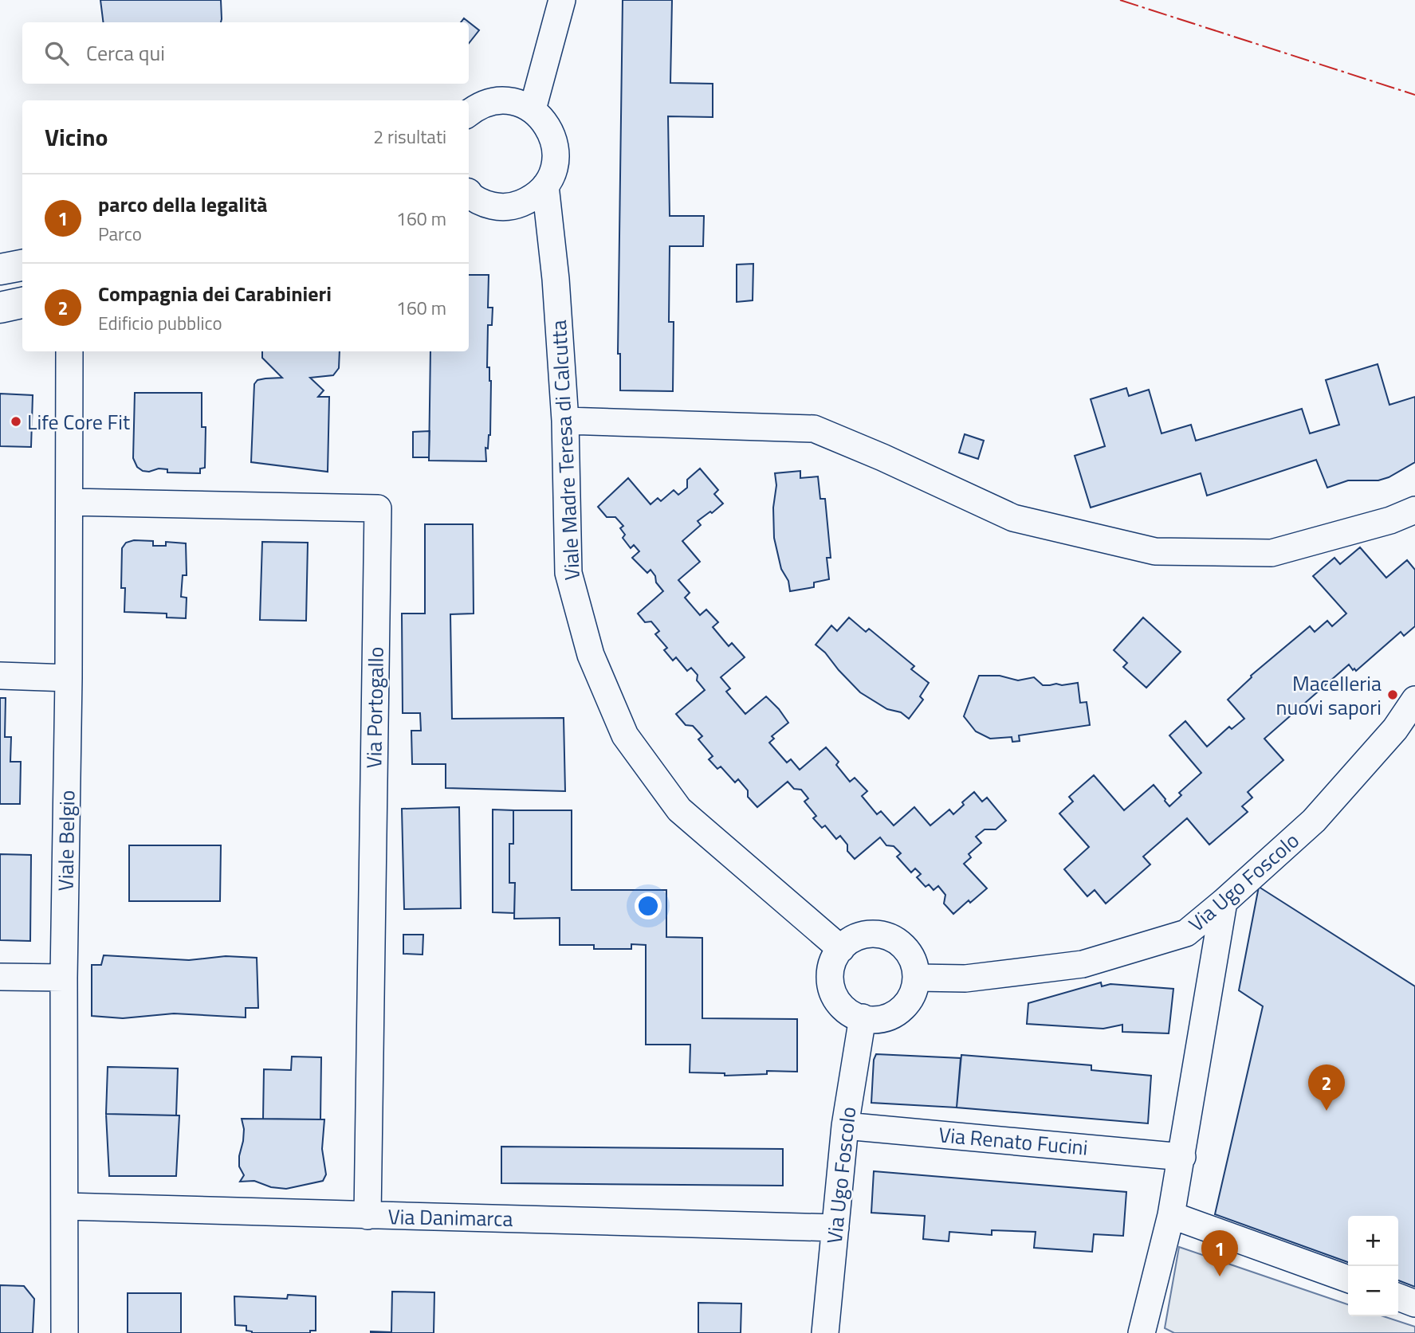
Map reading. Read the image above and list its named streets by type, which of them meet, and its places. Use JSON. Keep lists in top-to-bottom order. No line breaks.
{"streets":{"street":["Viale Madre Teresa di Calcutta","Via Portogallo","Viale Belgio","Via Ugo Foscolo","Via Renato Fucini","Via Danimarca"]},"crossings":[["Viale Madre Teresa di Calcutta","Via Ugo Foscolo"],["Via Portogallo","Viale Belgio"],["Via Portogallo","Via Danimarca"],["Viale Belgio","Via Danimarca"],["Via Ugo Foscolo","Via Renato Fucini"],["Via Ugo Foscolo","Via Danimarca"]],"places":["Life Core Fit","Macelleria nuovi sapori"],"page":{"search":"Cerca qui","heading":["Vicino","2 risultati"],"list":[{"mark":"1","name":"parco della legalità","note":"Parco","value":"160 m"},{"mark":"2","name":"Compagnia dei Carabinieri","note":"Edificio pubblico","value":"160 m"}],"pins":["2","1"],"map_buttons":["+","−"]}}
